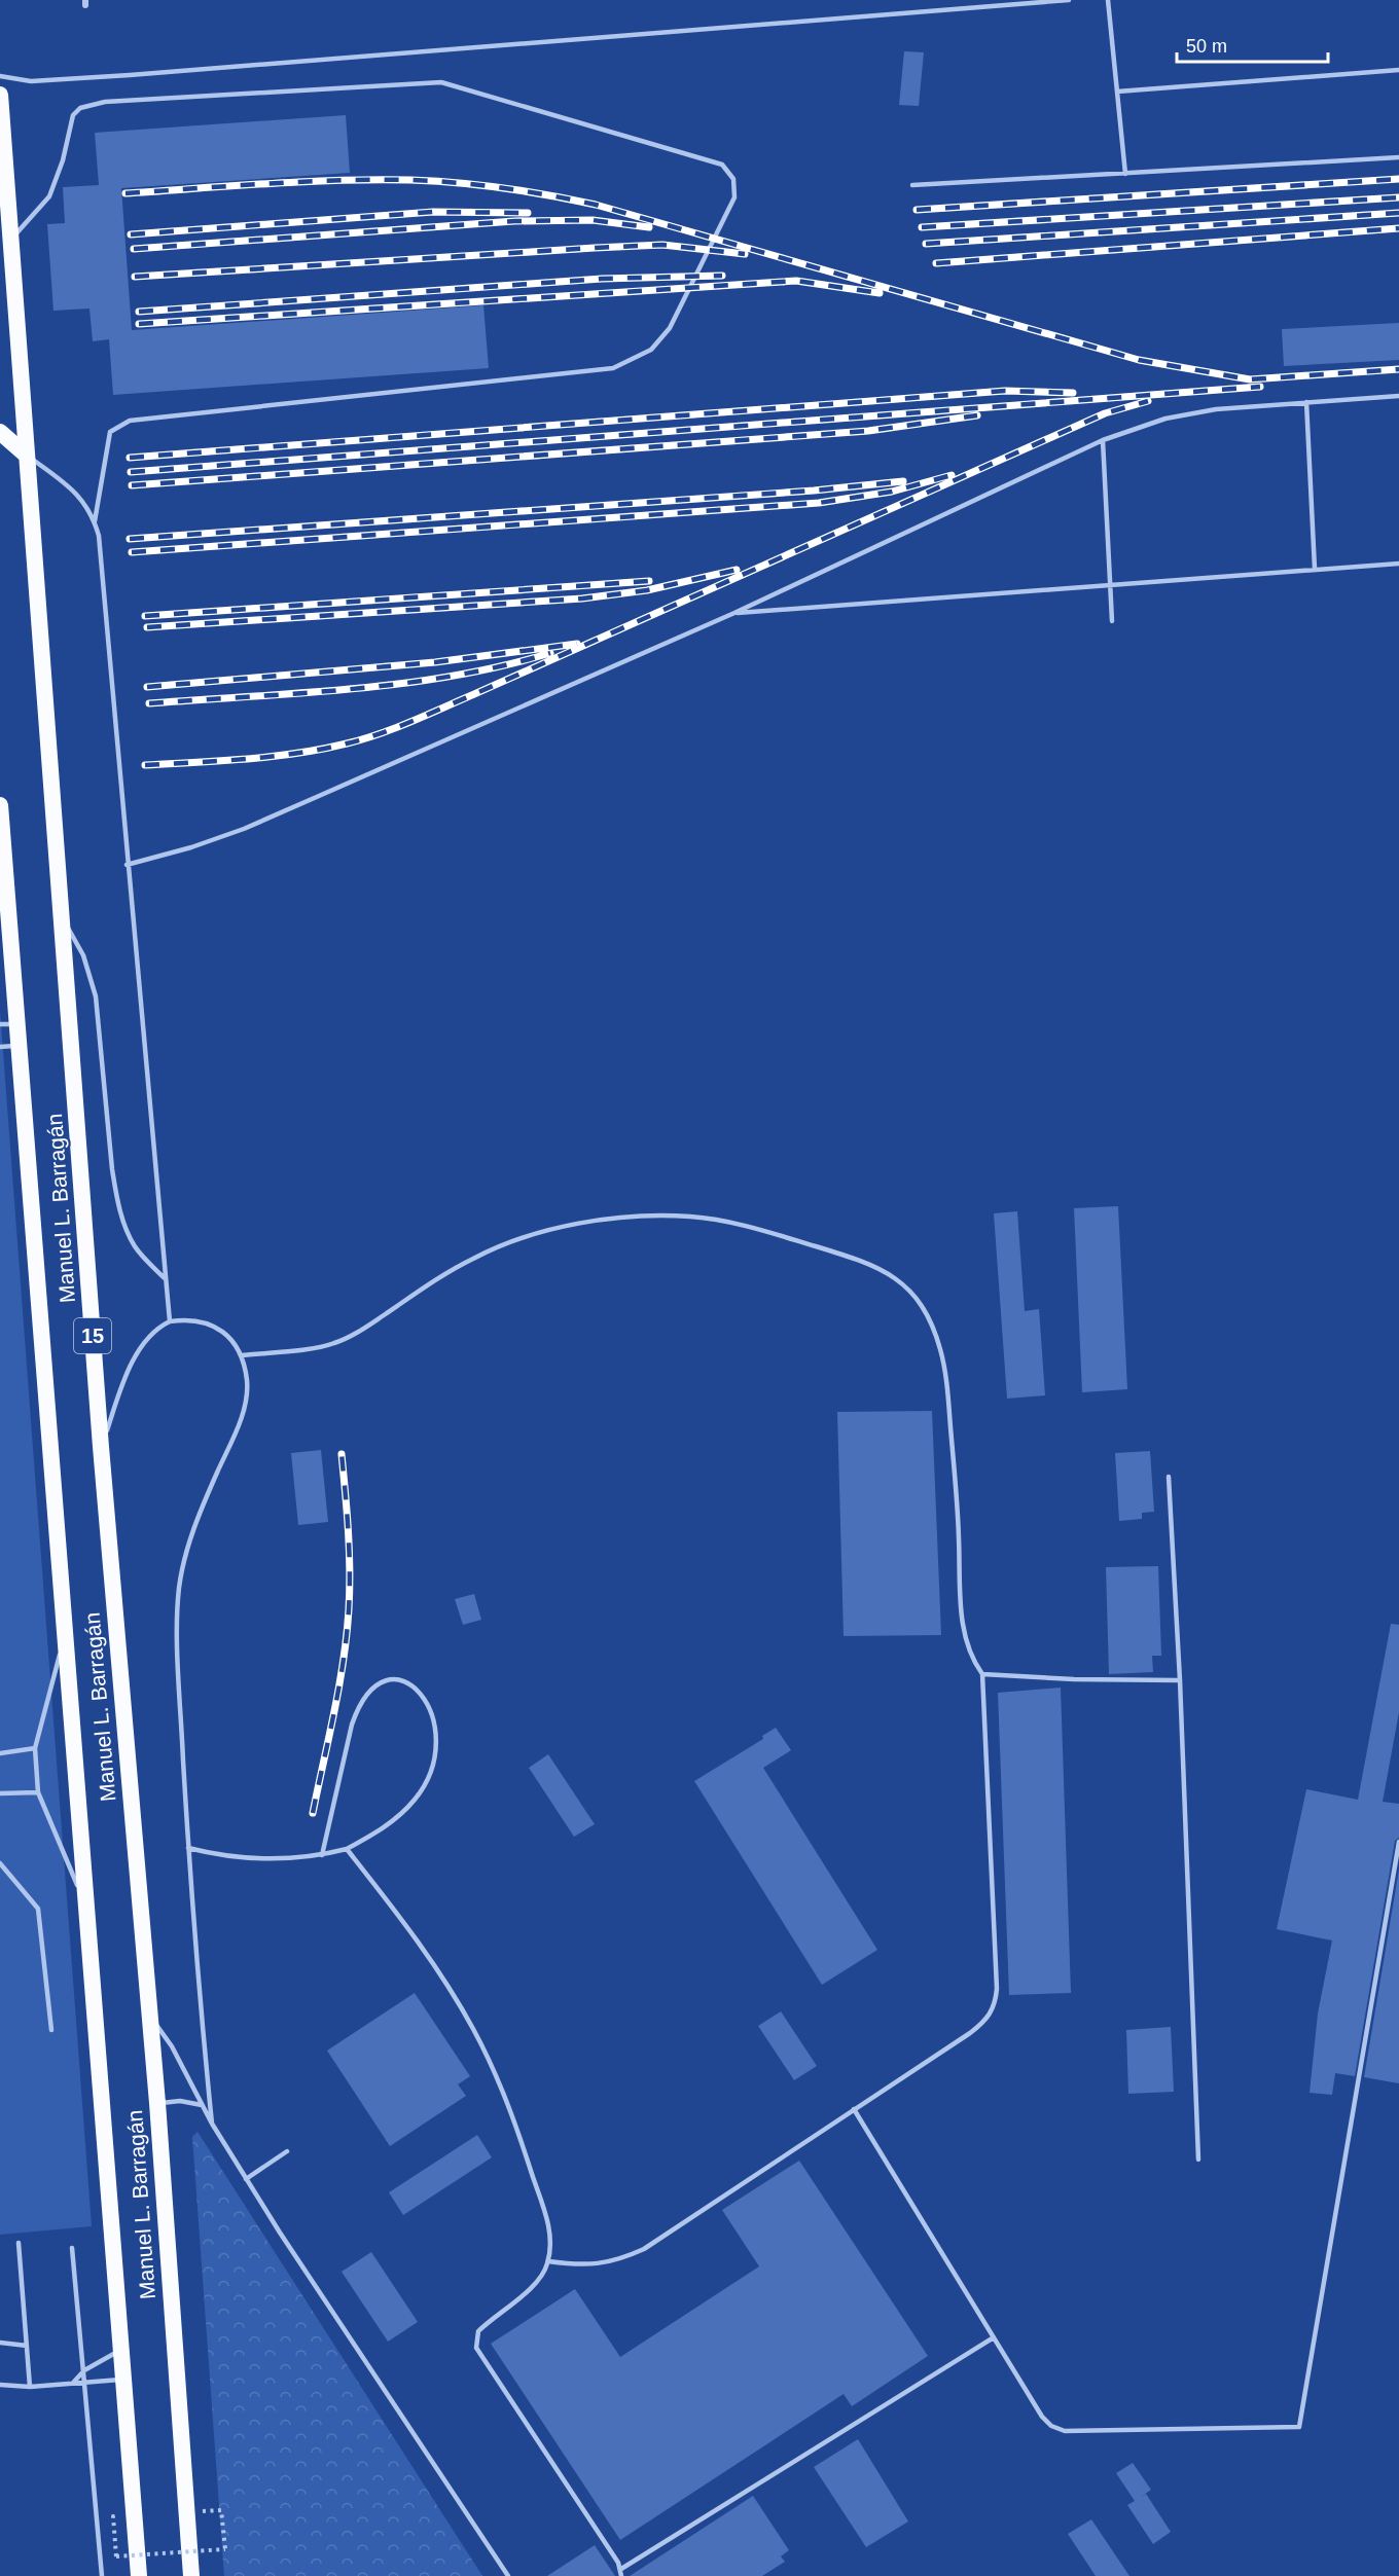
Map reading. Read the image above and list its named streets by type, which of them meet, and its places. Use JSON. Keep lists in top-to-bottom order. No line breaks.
{"streets":{"highway":["Manuel L. Barragán","15"]},"scale_bar":"50 m"}
